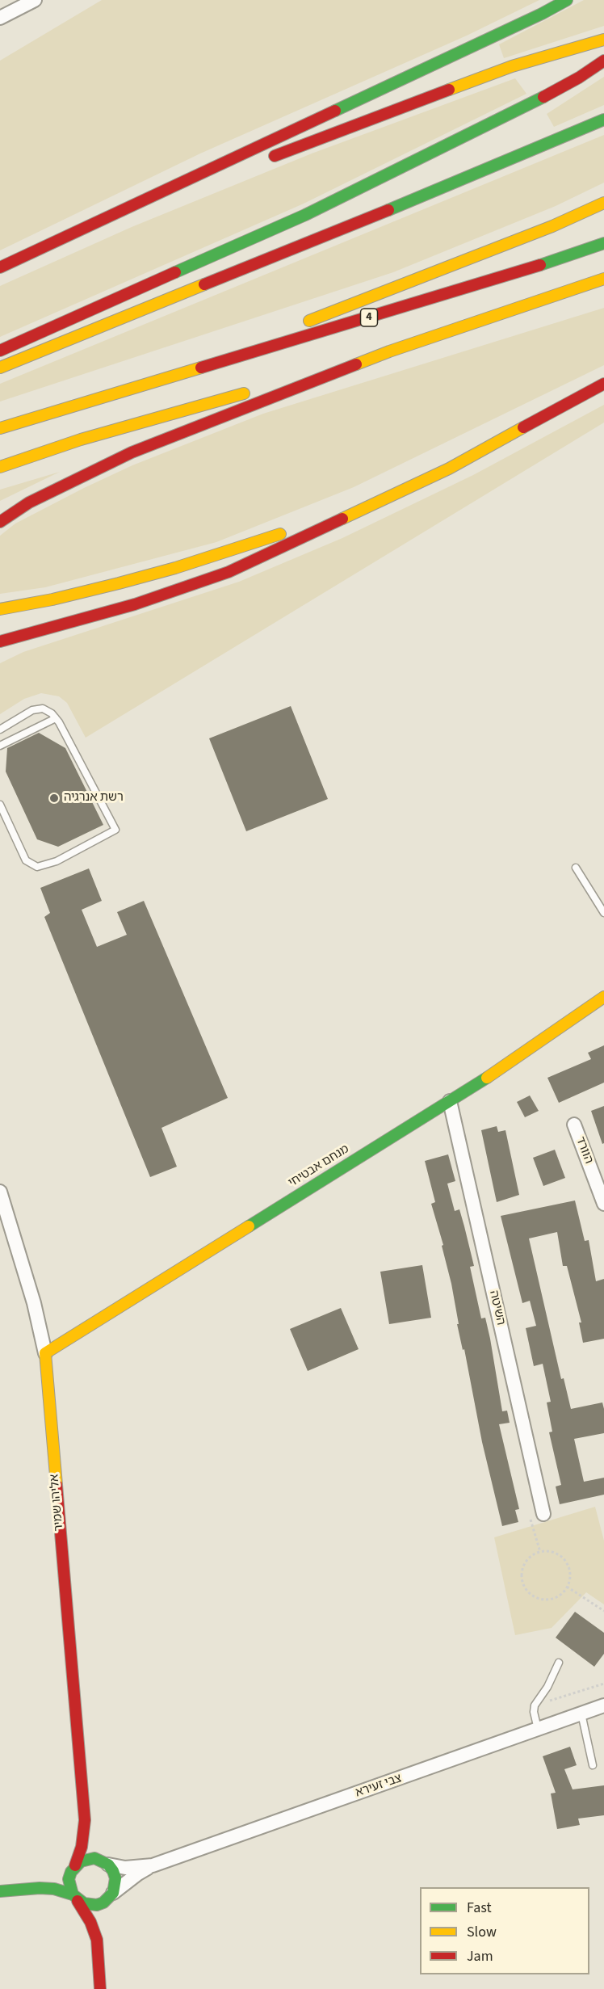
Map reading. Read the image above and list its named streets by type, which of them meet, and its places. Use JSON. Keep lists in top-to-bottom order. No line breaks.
{"streets":{"main road":["4","מנחם אבטיחי","אליהו שמיר"],"street":["הוורד","השיטה","צבי זעירא"]},"crossings":[["מנחם אבטיחי","השיטה"],["מנחם אבטיחי","אליהו שמיר"],["אליהו שמיר","צבי זעירא"]],"places":["רשת אנרגיה"],"legend":["Fast","Slow","Jam"]}
